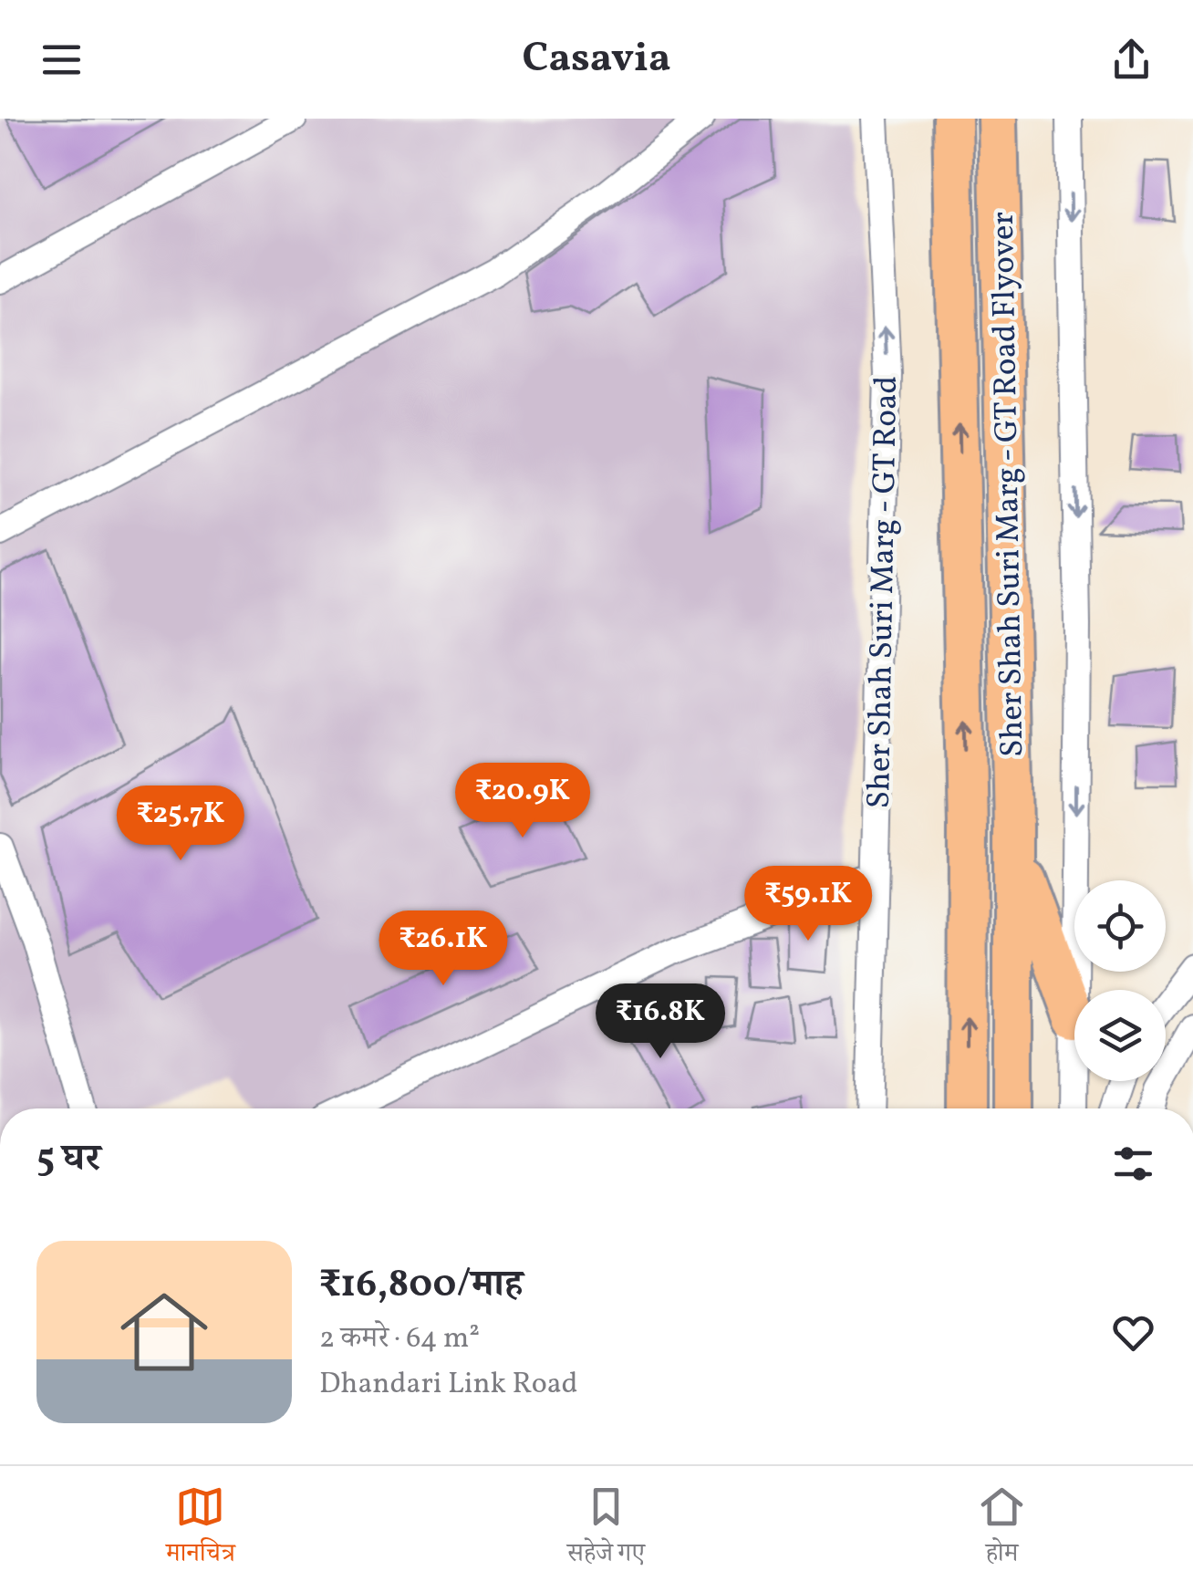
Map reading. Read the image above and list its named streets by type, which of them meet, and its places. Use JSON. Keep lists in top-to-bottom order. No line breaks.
{"streets":{"highway":["Sher Shah Suri Marg - GT Road Flyover"],"street":["Sher Shah Suri Marg - GT Road"]},"page":{"header":"Casavia","price":["₹20.9K","₹25.7K","₹59.1K","₹26.1K","₹16.8K"],"heading":"5 घर","list":[{"name":"₹16,800/माह","note":"2 कमरे · 64 m² · Dhandari Link Road"}],"tabs":["मानचित्र","सहेजे गए","होम"]}}
